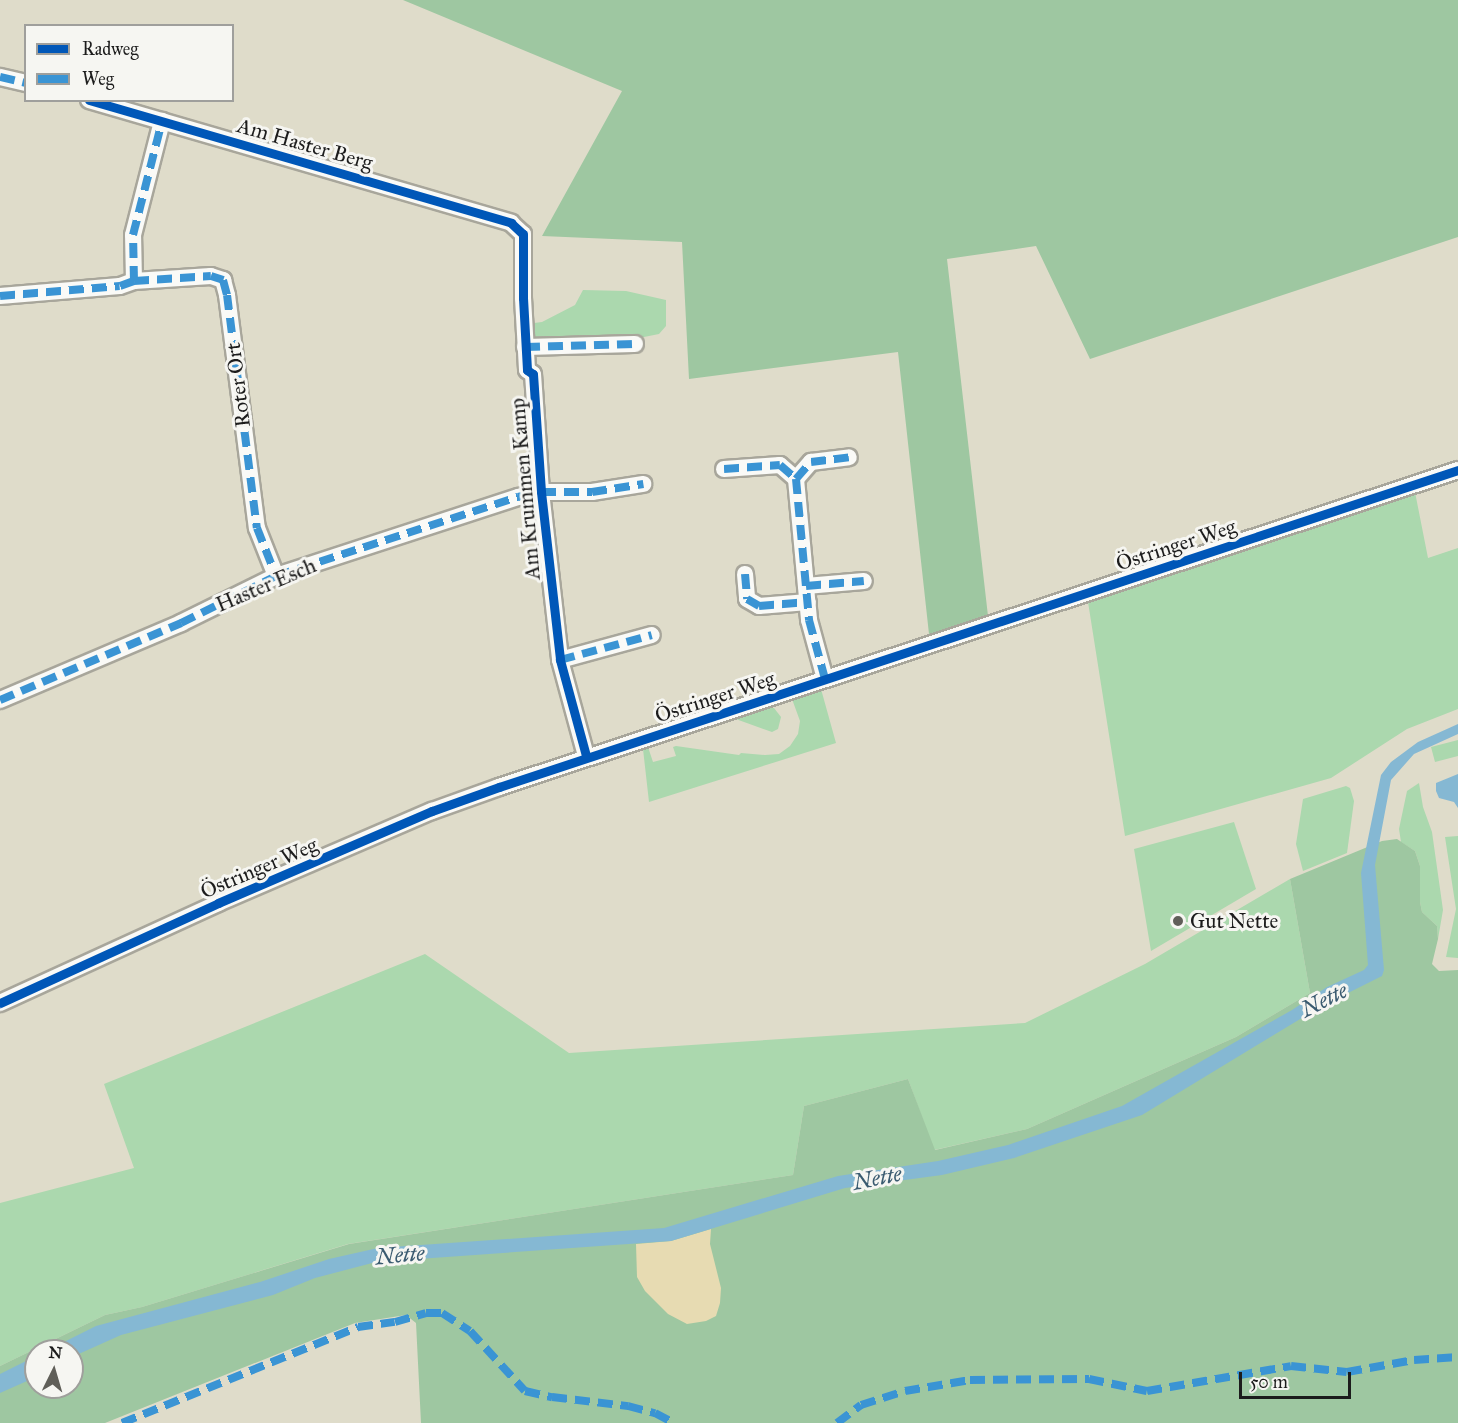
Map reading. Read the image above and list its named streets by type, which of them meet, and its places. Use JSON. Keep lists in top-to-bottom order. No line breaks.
{"streets":{"street":["Am Haster Berg","Roter Ort","Am Krummen Kamp","Östringer Weg","Haster Esch"]},"crossings":[["Am Haster Berg","Am Krummen Kamp"],["Roter Ort","Haster Esch"],["Am Krummen Kamp","Östringer Weg"],["Am Krummen Kamp","Haster Esch"]],"water":["Nette"],"places":["Gut Nette"],"legend":["Radweg","Weg"],"scale_bar":"50 m","north":"top"}
